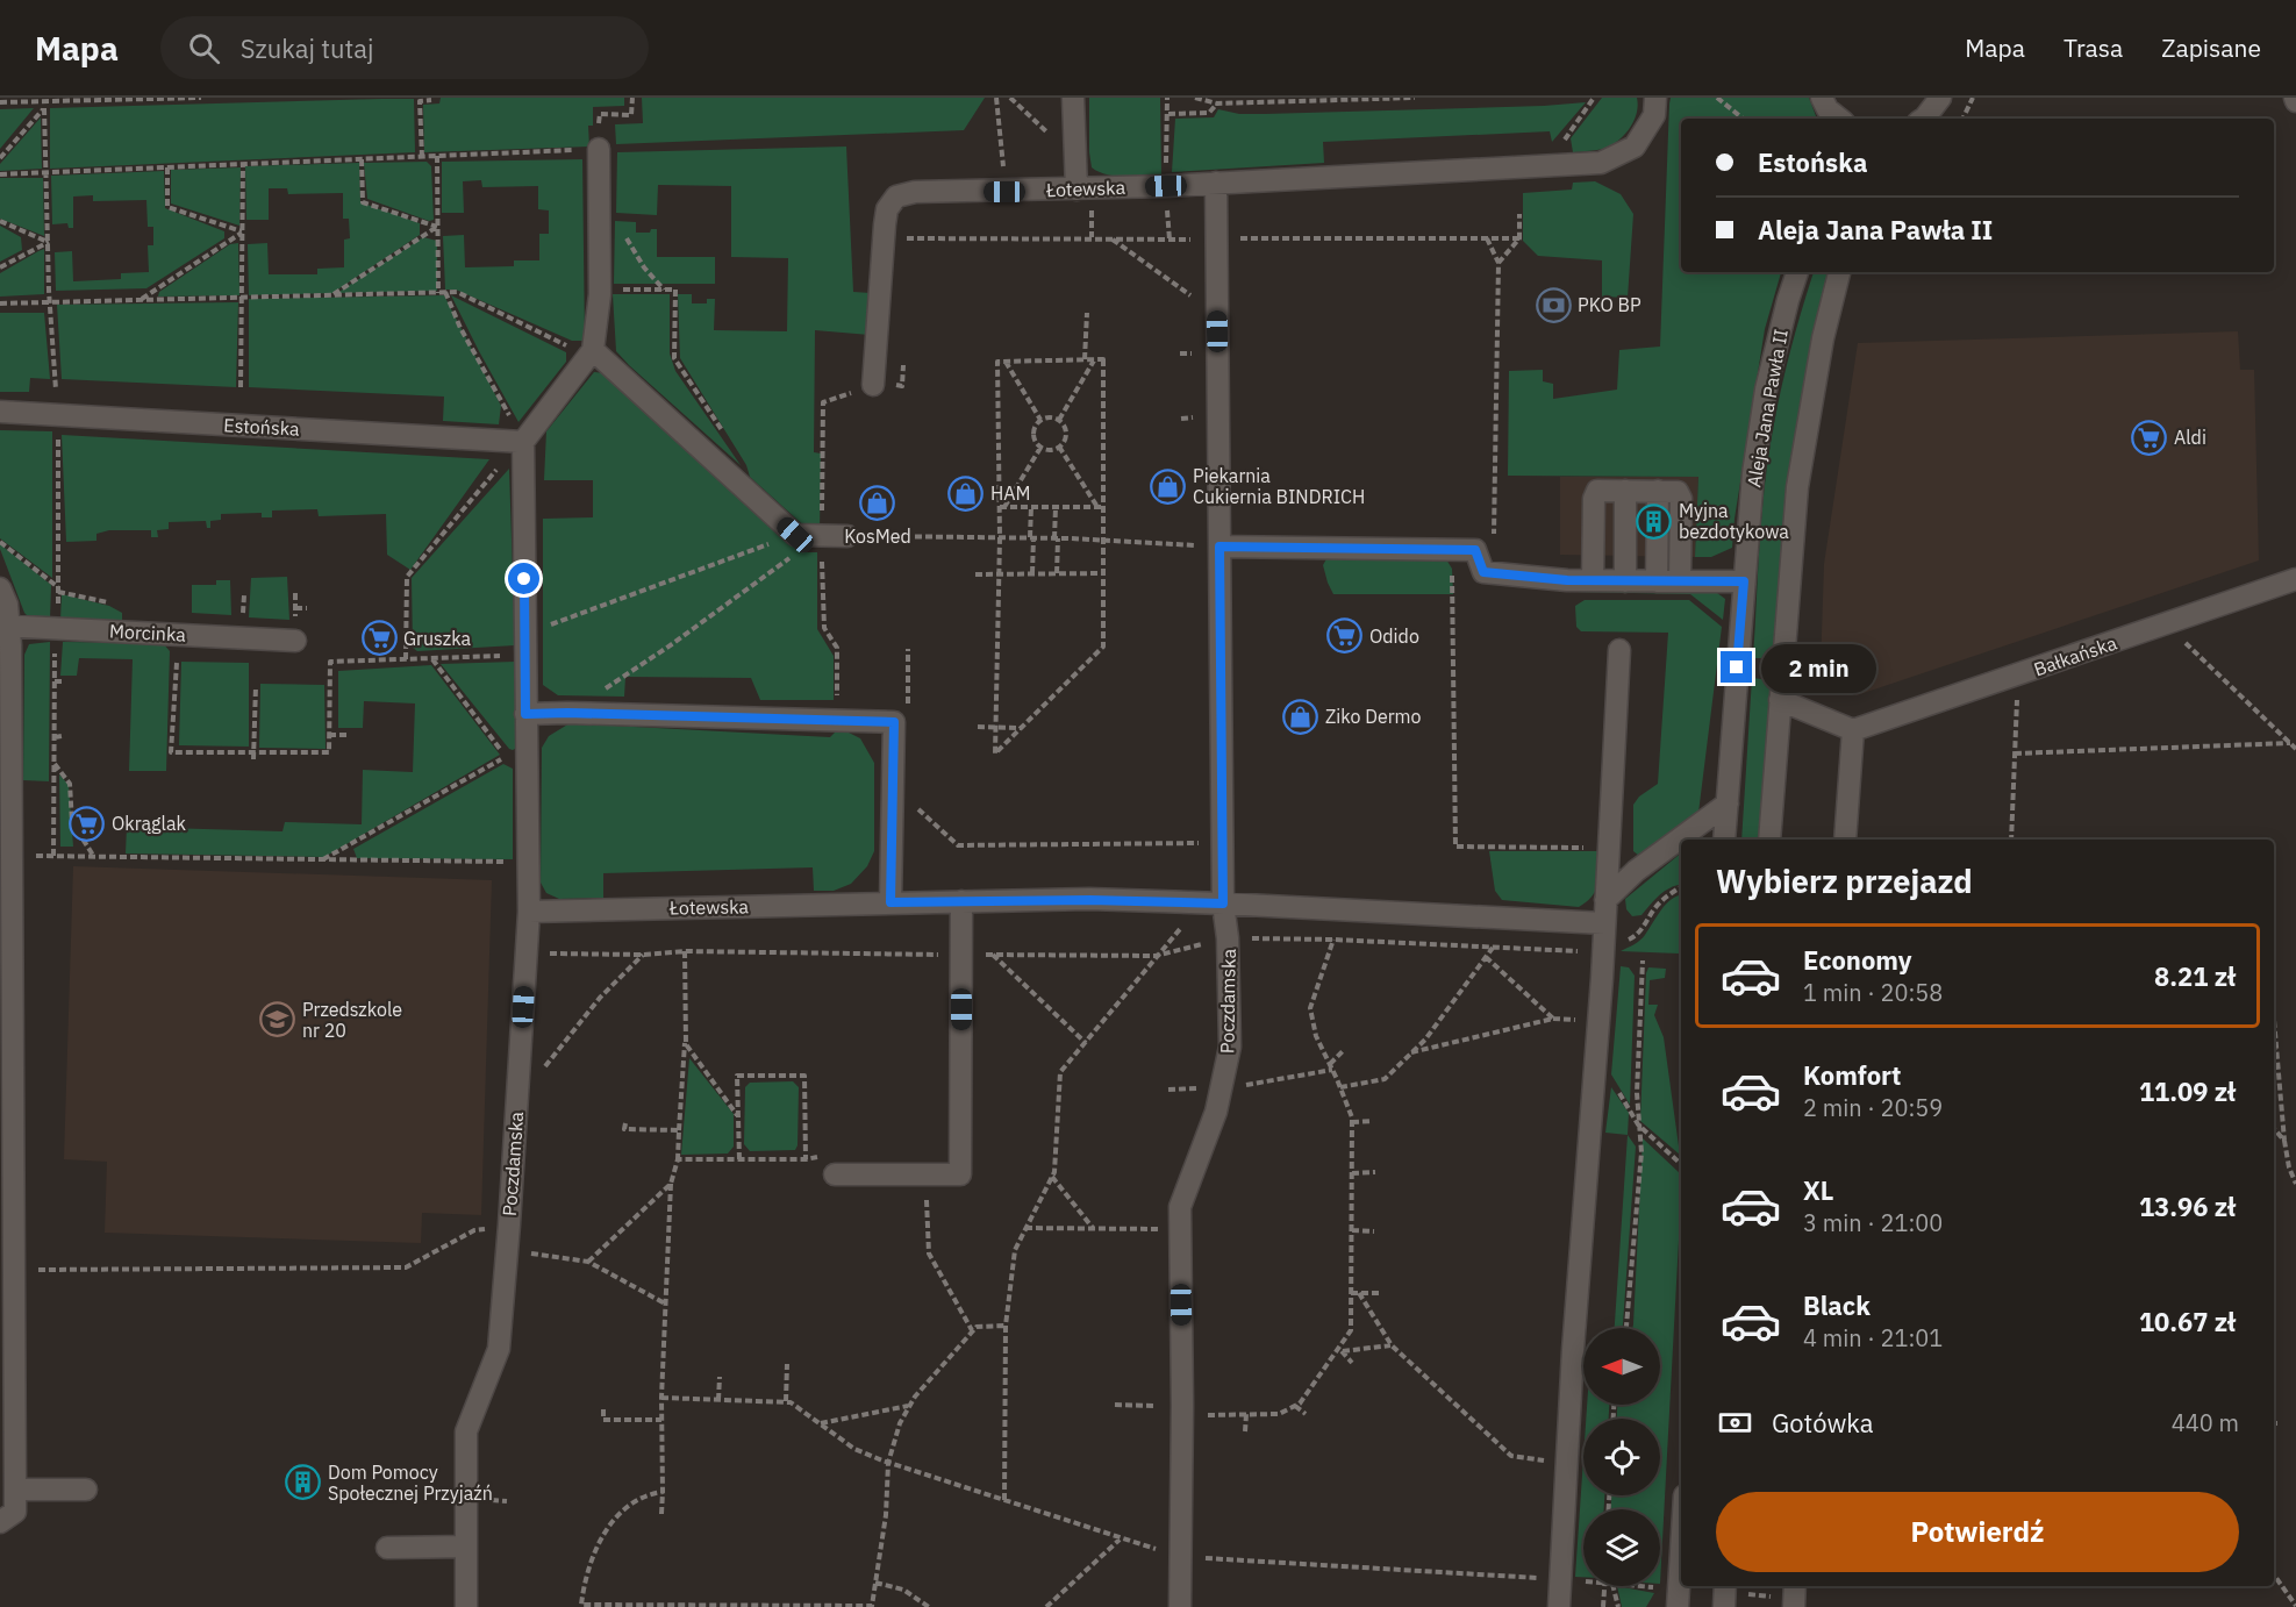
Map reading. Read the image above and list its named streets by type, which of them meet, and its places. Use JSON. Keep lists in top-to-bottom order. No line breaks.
{"streets":{"street":["Łotewska","Aleja Jana Pawła II","Estońska","Morcinka","Bałkańska","Poczdamska"]},"crossings":[["Łotewska","Poczdamska"]],"places":{"bank":["PKO BP"],"supermarket":["Aldi","Odido","Gruszka","Okrąglak"],"shop":["Piekarnia Cukiernia BINDRICH","HAM","KosMed","Ziko Dermo"],"building":["Myjna bezdotykowa","Dom Pomocy Społecznej Przyjaźń"],"school or university":["Przedszkole nr 20"]},"north":"left","page":{"header":"Mapa","search":"Szukaj tutaj","nav":["Mapa","Trasa","Zapisane"],"banner":["Estońska","Aleja Jana Pawła II"],"bubble":"2 min","heading":"Wybierz przejazd","list":[{"name":"Economy","note":"1 min · 20:58","value":"8.21 zł"},{"name":"Komfort","note":"2 min · 20:59","value":"11.09 zł"},{"name":"XL","note":"3 min · 21:00","value":"13.96 zł"},{"name":"Black","note":"4 min · 21:01","value":"10.67 zł"}],"pay":["Gotówka","440 m"],"buttons":"Potwierdź"}}
